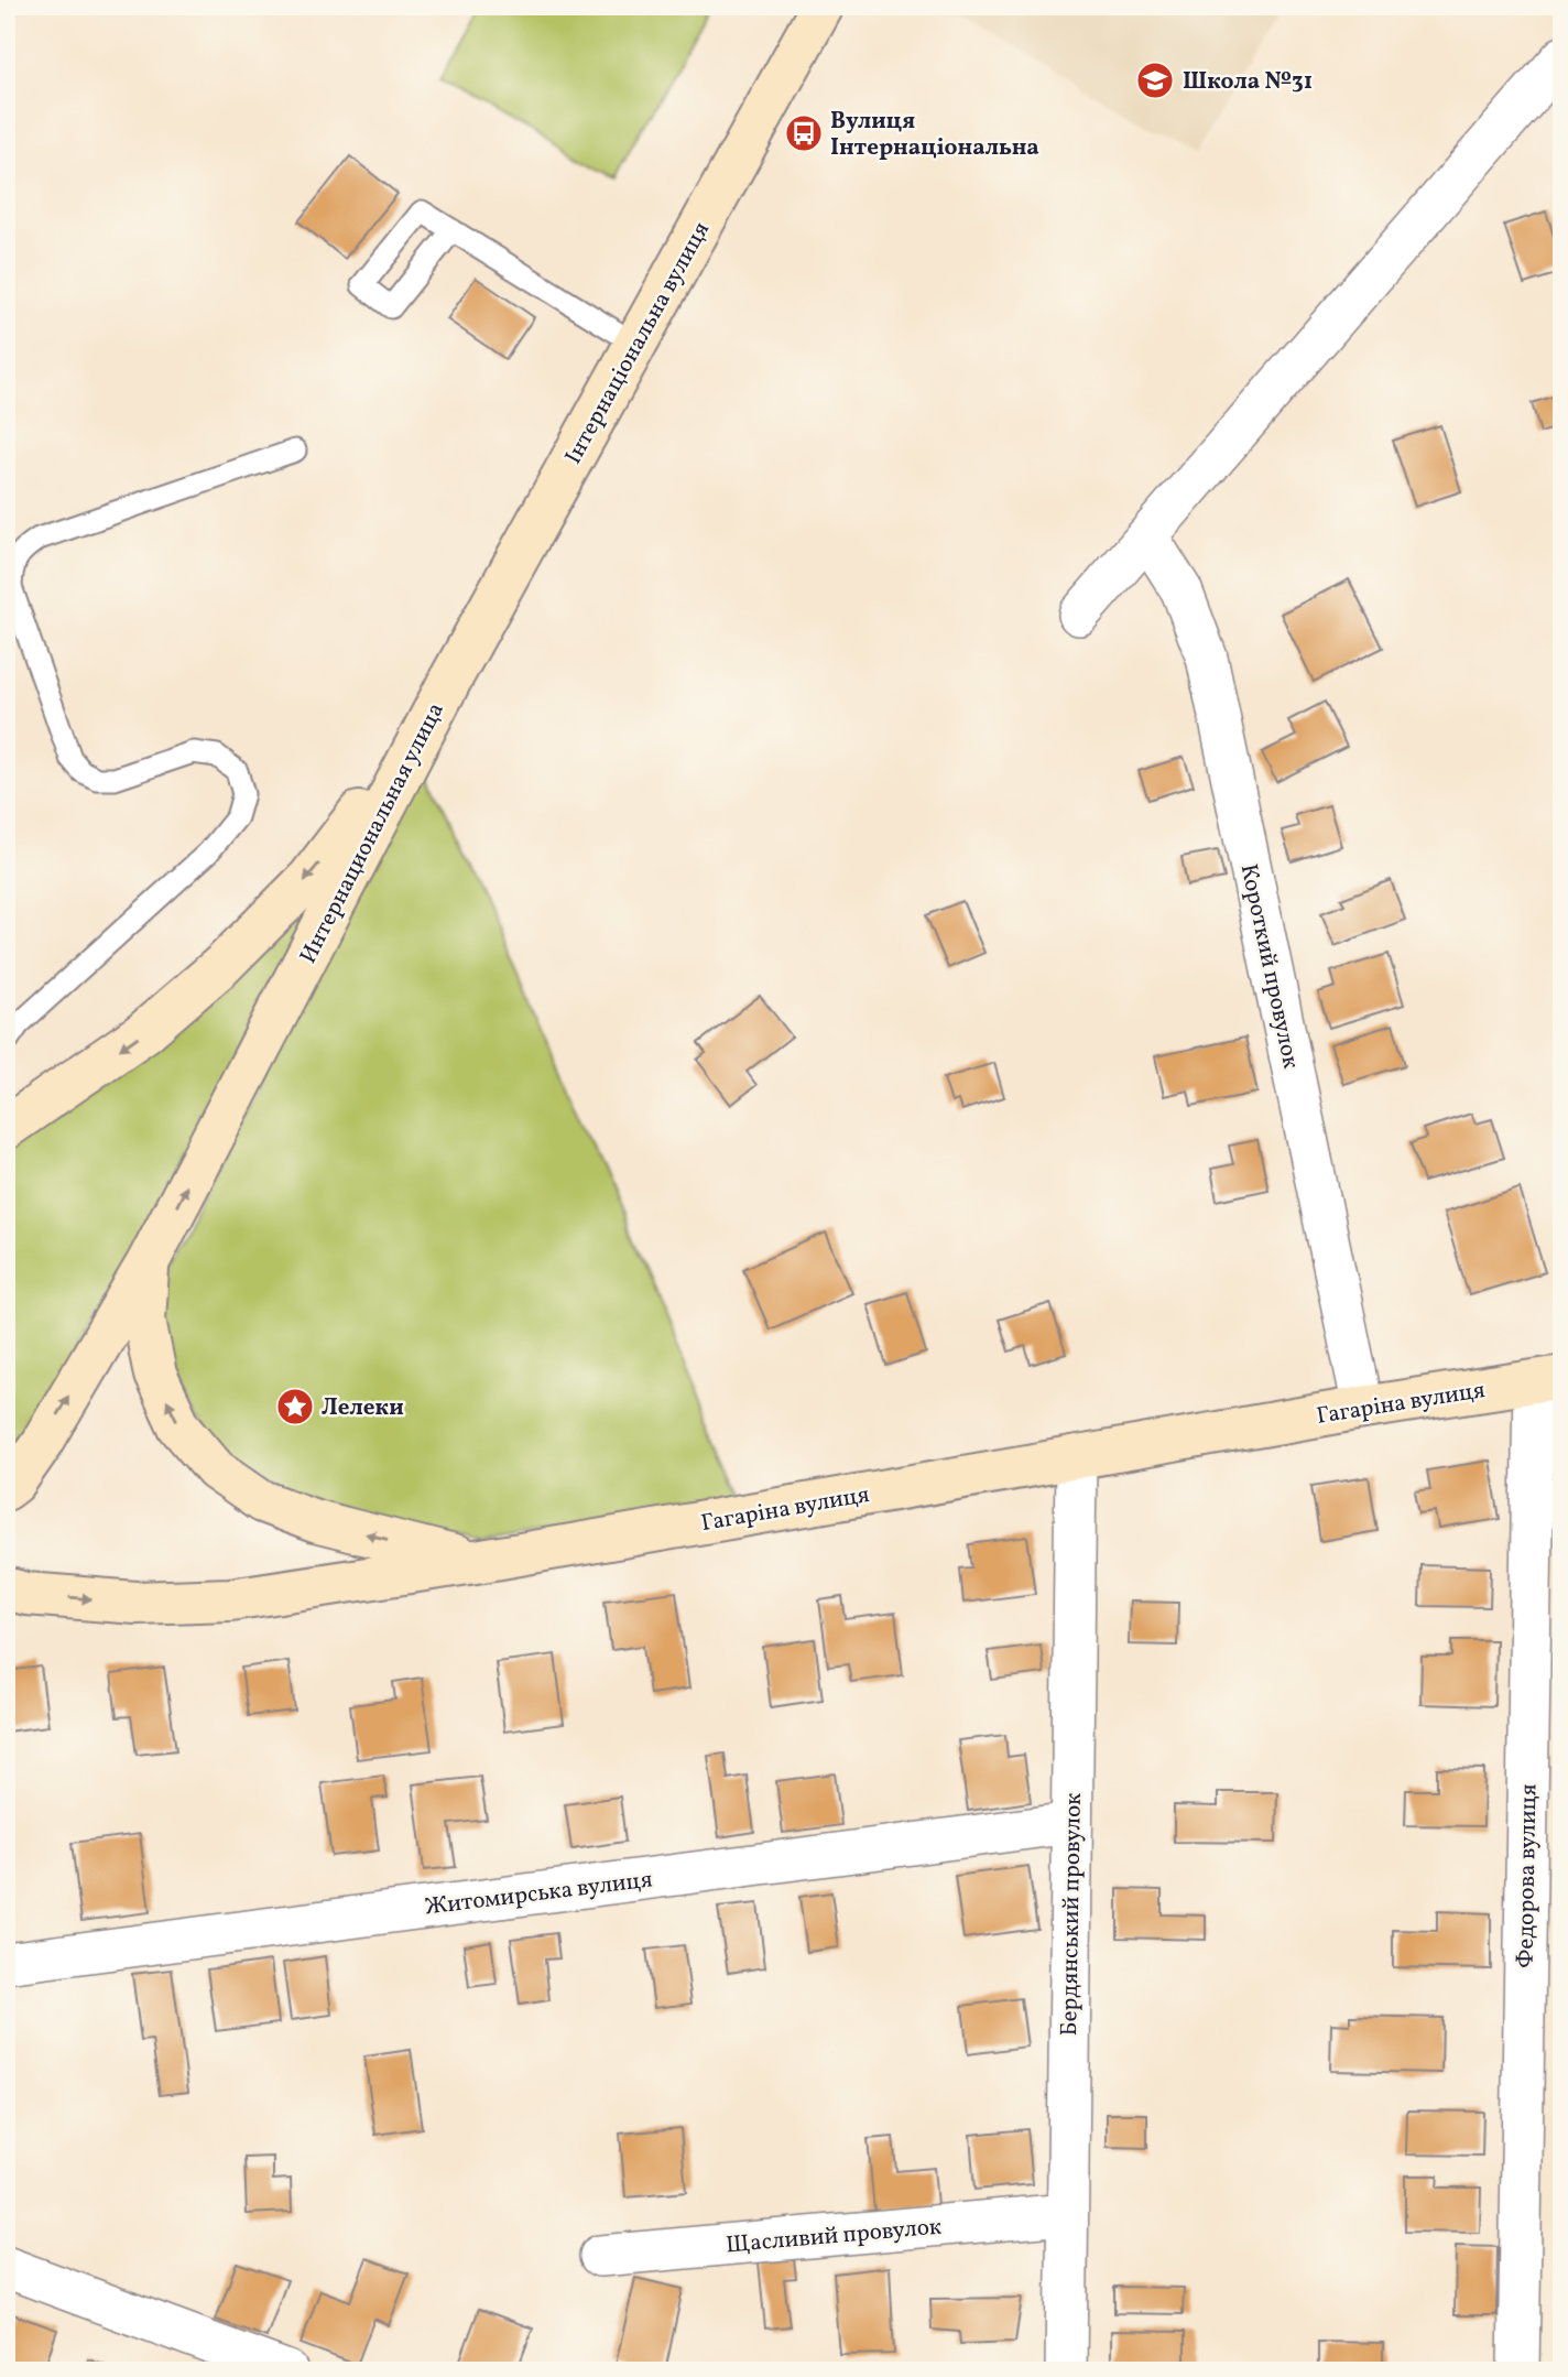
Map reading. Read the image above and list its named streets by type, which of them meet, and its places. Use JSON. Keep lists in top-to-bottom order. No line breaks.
{"streets":{"street":["Інтернаціональна вулиця","Интернациональная улица","Короткий провулок","Гагаріна вулиця","Федорова вулиця","Житомирська вулиця","Бердянський провулок","Щасливий провулок"]},"crossings":[["Інтернаціональна вулиця","Интернациональная улица"],["Интернациональная улица","Гагаріна вулиця"],["Короткий провулок","Гагаріна вулиця"],["Гагаріна вулиця","Федорова вулиця"],["Гагаріна вулиця","Бердянський провулок"],["Житомирська вулиця","Бердянський провулок"],["Бердянський провулок","Щасливий провулок"]],"places":{"school or university":["Школа №31"],"bus stop":["Вулиця Інтернаціональна"],"place":["Лелеки"]}}
